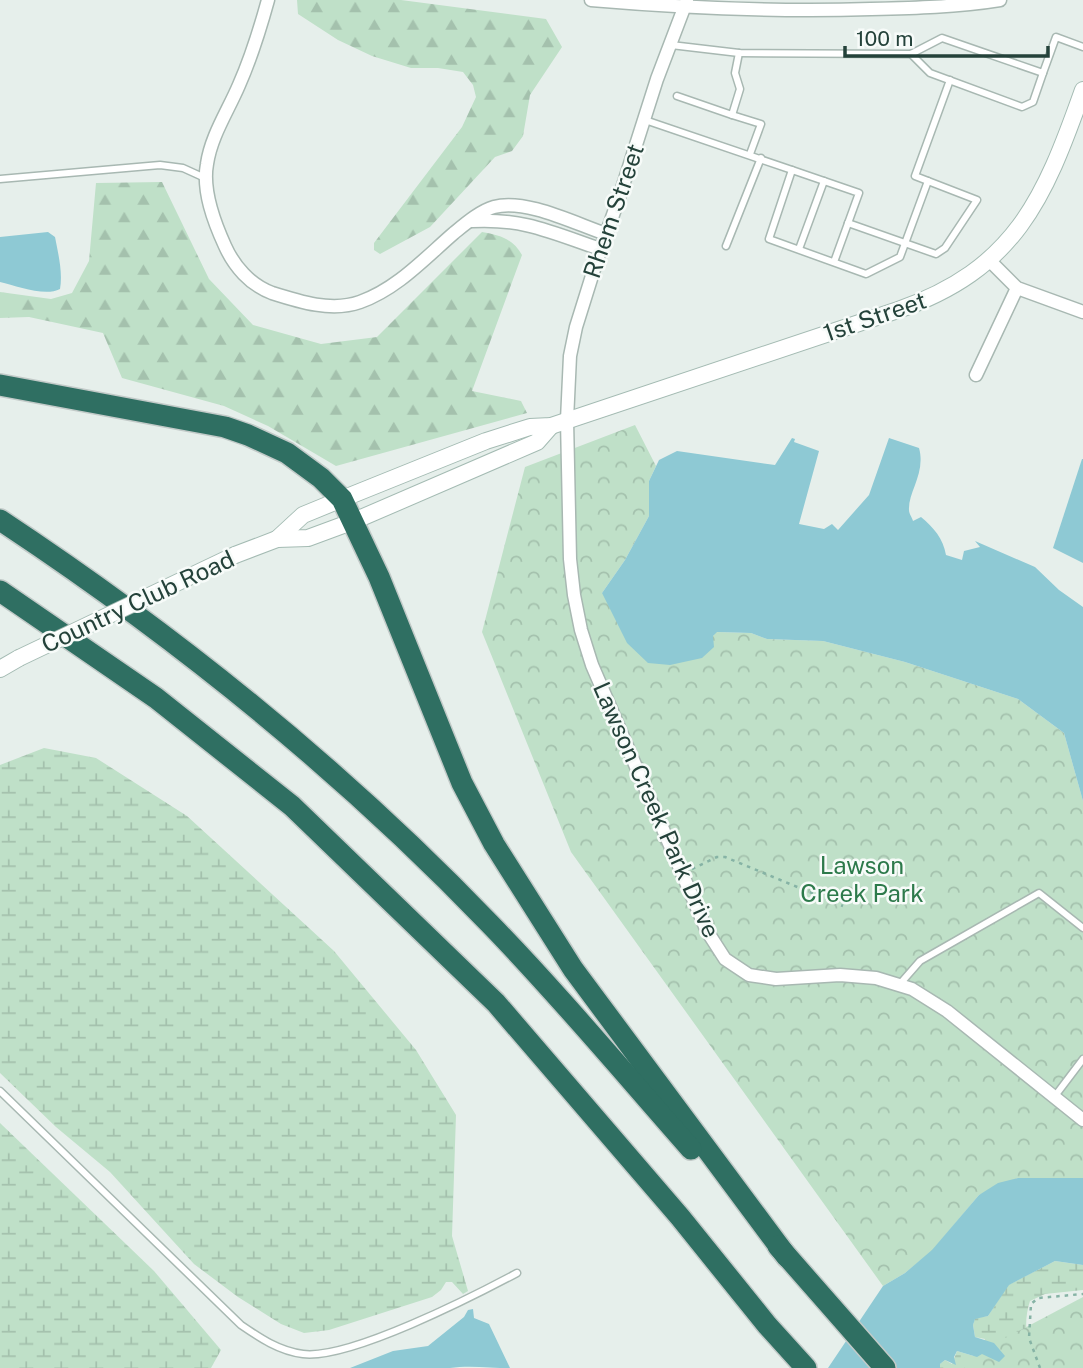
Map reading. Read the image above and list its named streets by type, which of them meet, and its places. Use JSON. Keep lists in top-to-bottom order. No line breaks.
{"streets":{"main road":["1st Street","Country Club Road"],"street":["Rhem Street","Lawson Creek Park Drive"]},"crossings":[["Rhem Street","1st Street"],["Rhem Street","Country Club Road"],["Rhem Street","Lawson Creek Park Drive"],["1st Street","Country Club Road"],["1st Street","Lawson Creek Park Drive"],["Country Club Road","Lawson Creek Park Drive"]],"parks":["Lawson Creek Park"],"scale_bar":"100 m"}
